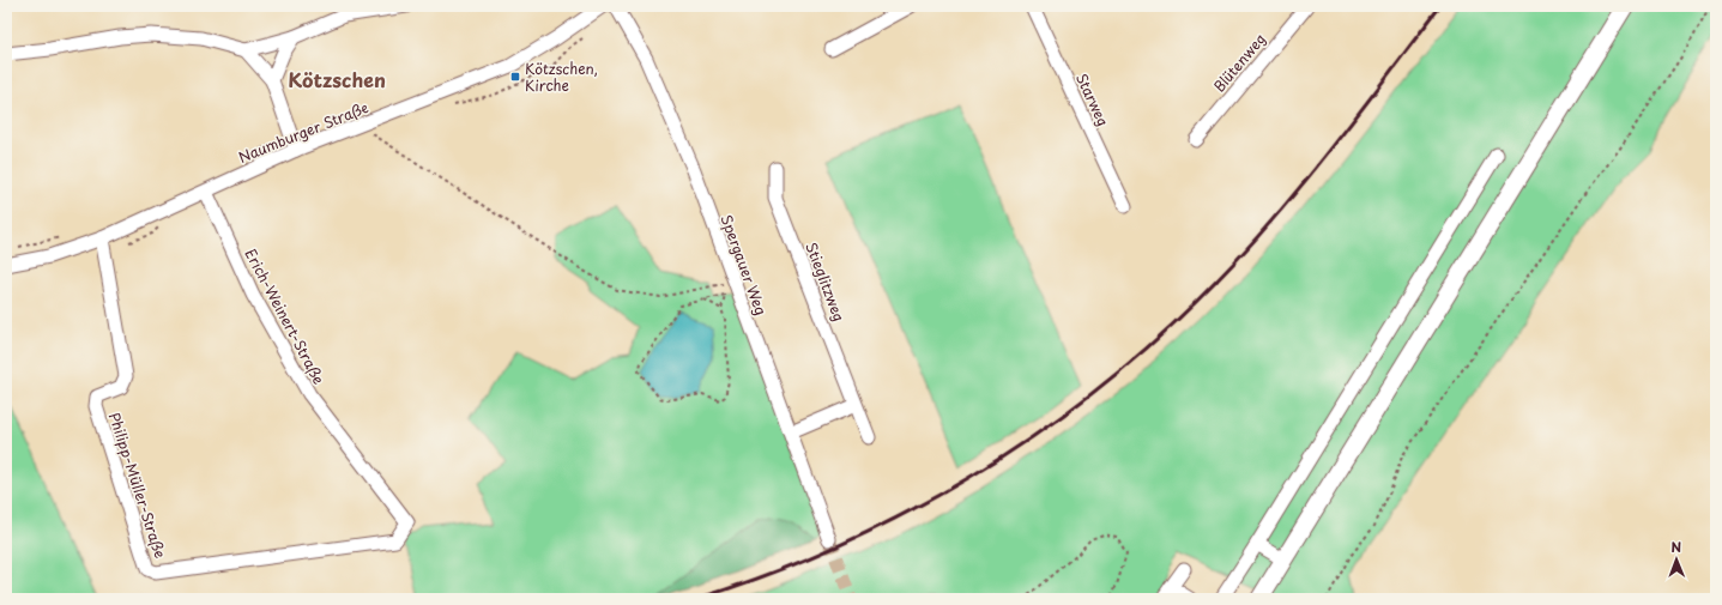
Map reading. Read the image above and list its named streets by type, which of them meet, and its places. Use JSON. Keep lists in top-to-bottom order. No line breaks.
{"streets":{"street":["Blütenweg","Starweg","Naumburger Straße","Spergauer Weg","Stieglitzweg","Erich-Weinert-Straße","Philipp-Müller-Straße"]},"crossings":[["Naumburger Straße","Erich-Weinert-Straße"],["Naumburger Straße","Philipp-Müller-Straße"],["Erich-Weinert-Straße","Philipp-Müller-Straße"]],"districts":["Kötzschen"],"places":{"transit":["Kötzschen, Kirche"]},"north":"top"}
